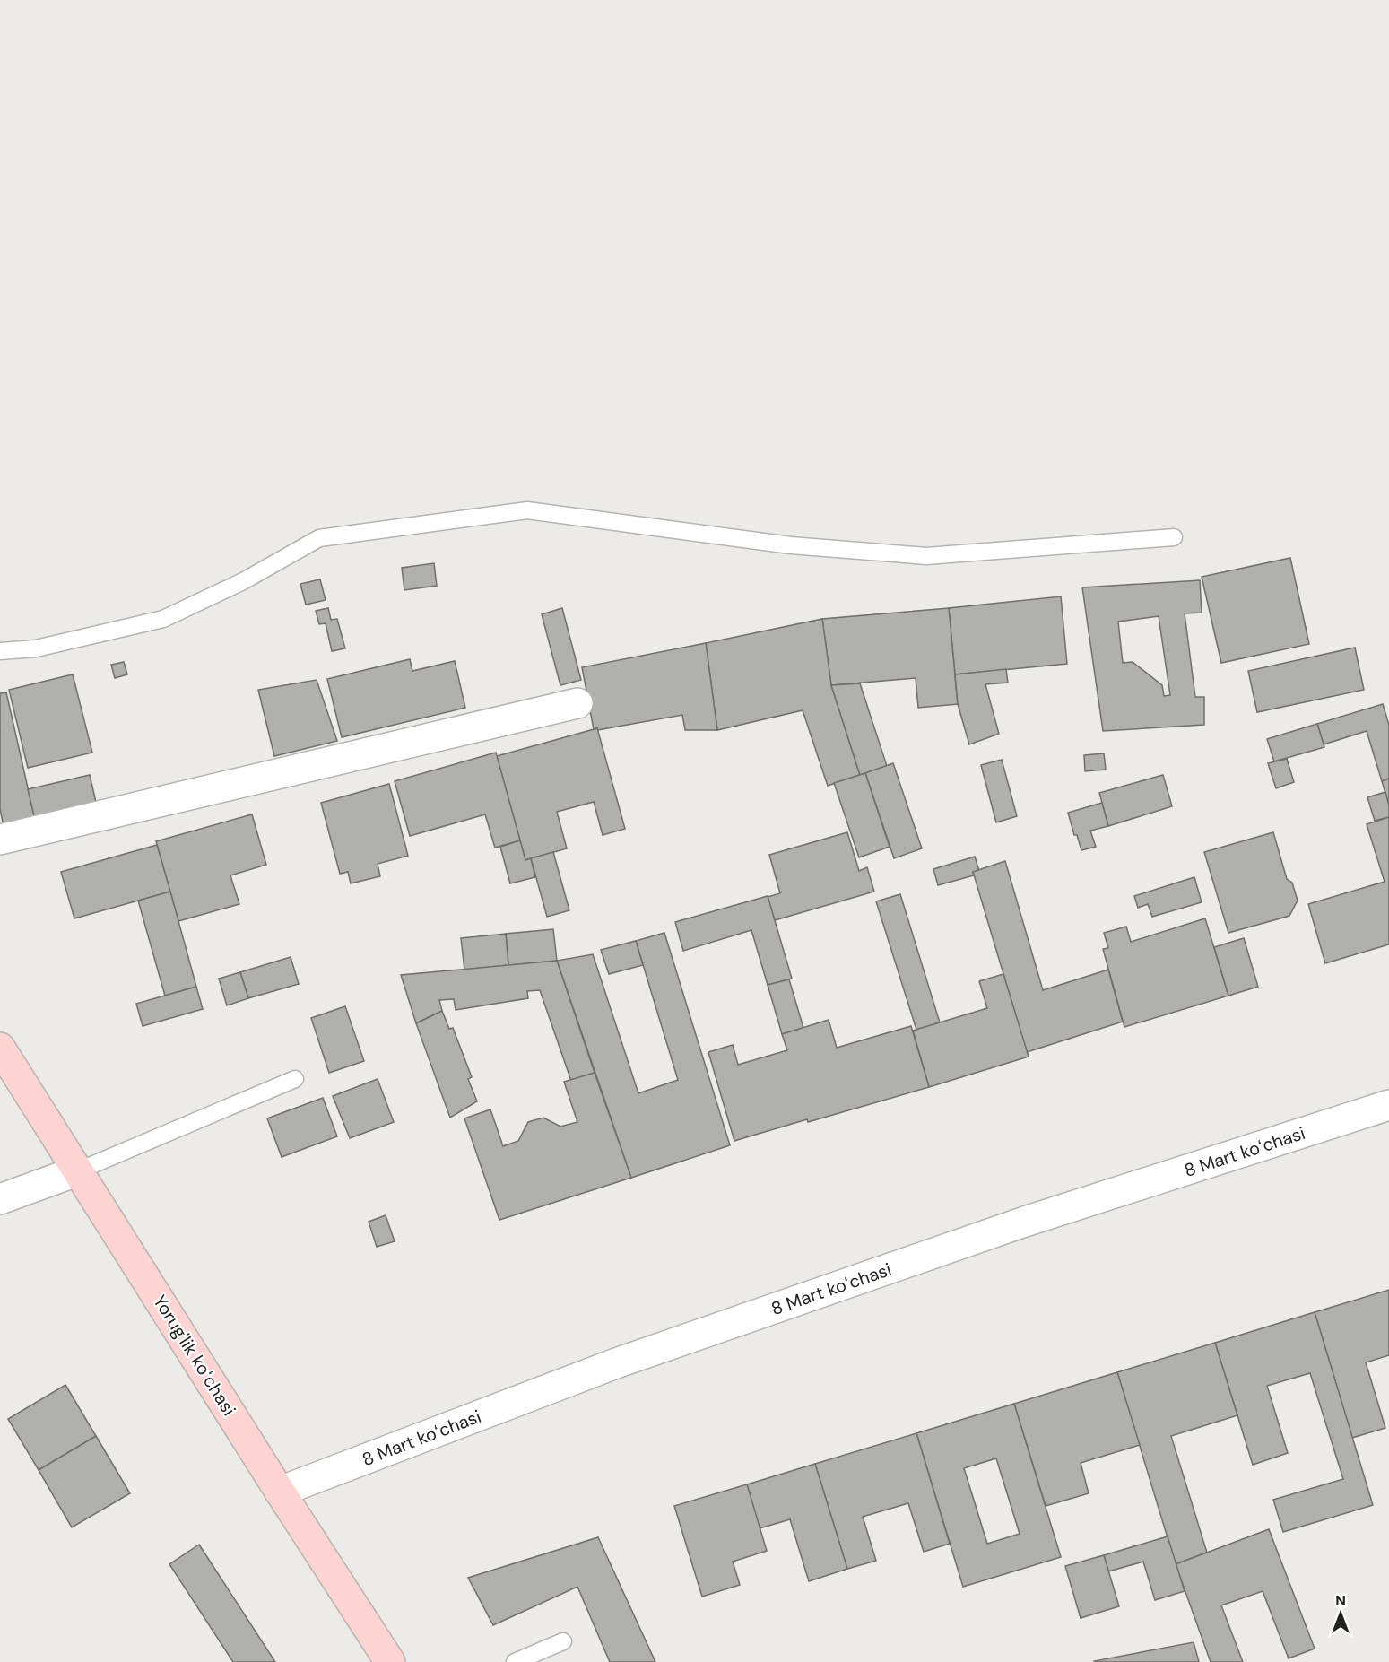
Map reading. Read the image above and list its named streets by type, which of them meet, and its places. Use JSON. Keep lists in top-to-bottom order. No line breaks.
{"streets":{"main road":["Yorug'lik koʻchasi"],"street":["8 Mart koʻchasi"]},"crossings":[["8 Mart koʻchasi","Yorug'lik koʻchasi"]],"north":"top"}
